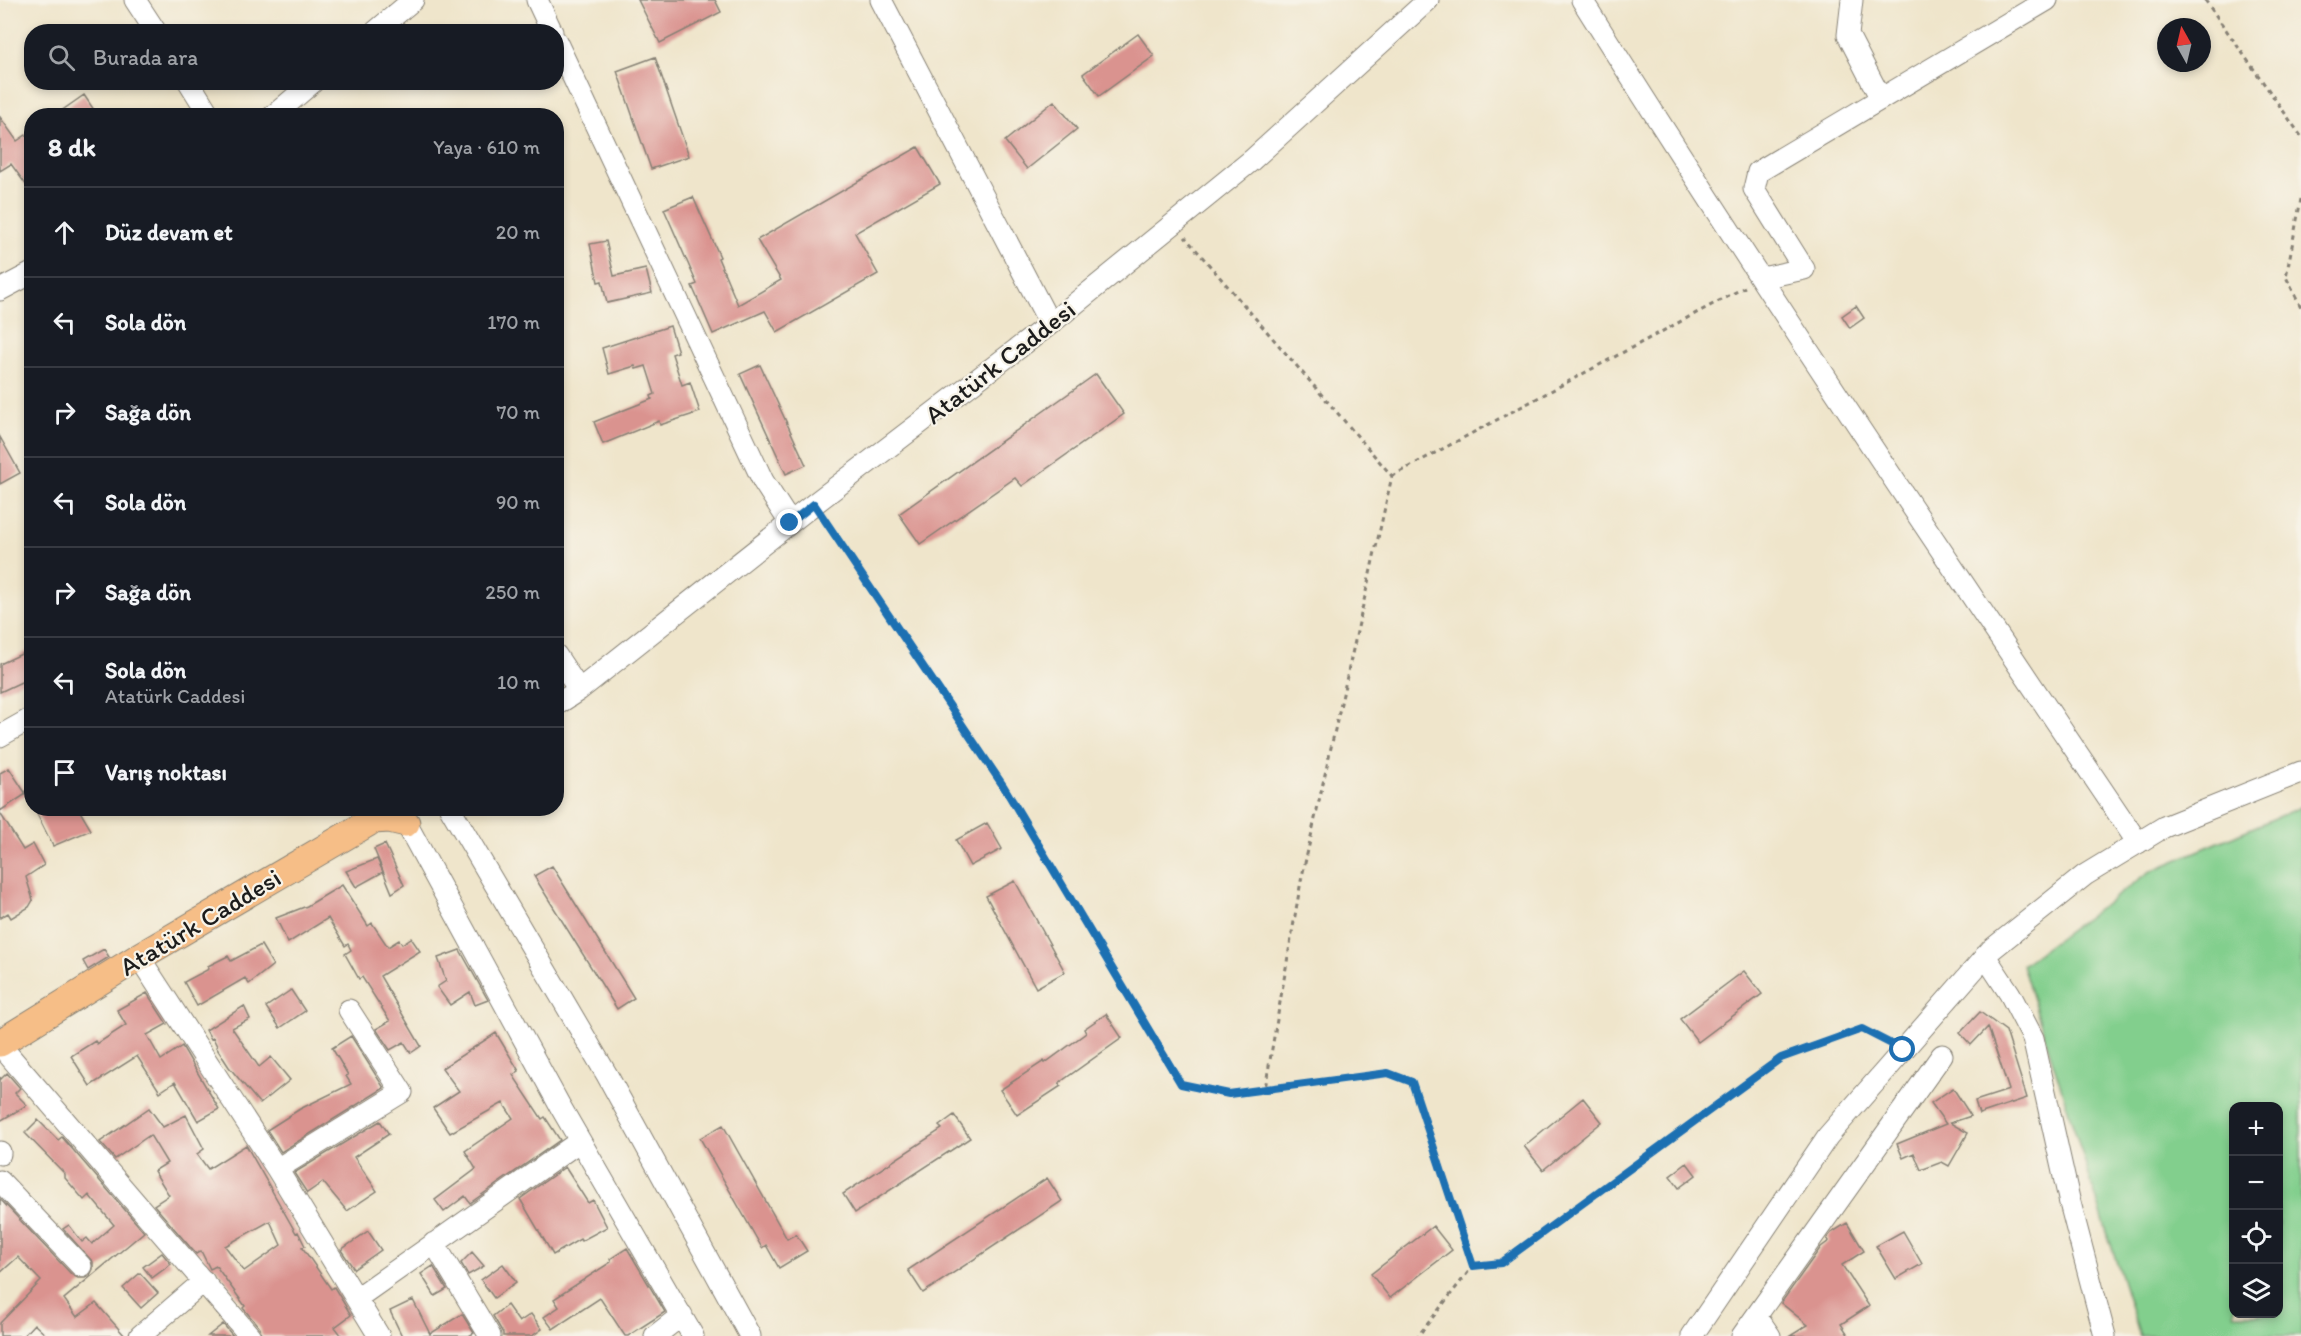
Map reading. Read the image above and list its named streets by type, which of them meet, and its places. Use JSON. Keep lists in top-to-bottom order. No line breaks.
{"streets":{"main road":["Atatürk Caddesi"]},"north":"top","page":{"search":"Burada ara","heading":["8 dk","Yaya · 610 m"],"list":[["Düz devam et","20 m"],["Sola dön","170 m"],["Sağa dön","70 m"],["Sola dön","90 m"],["Sağa dön","250 m"],["Sola dön","Atatürk Caddesi","10 m"],"Varış noktası"],"map_buttons":["+","−"]}}
